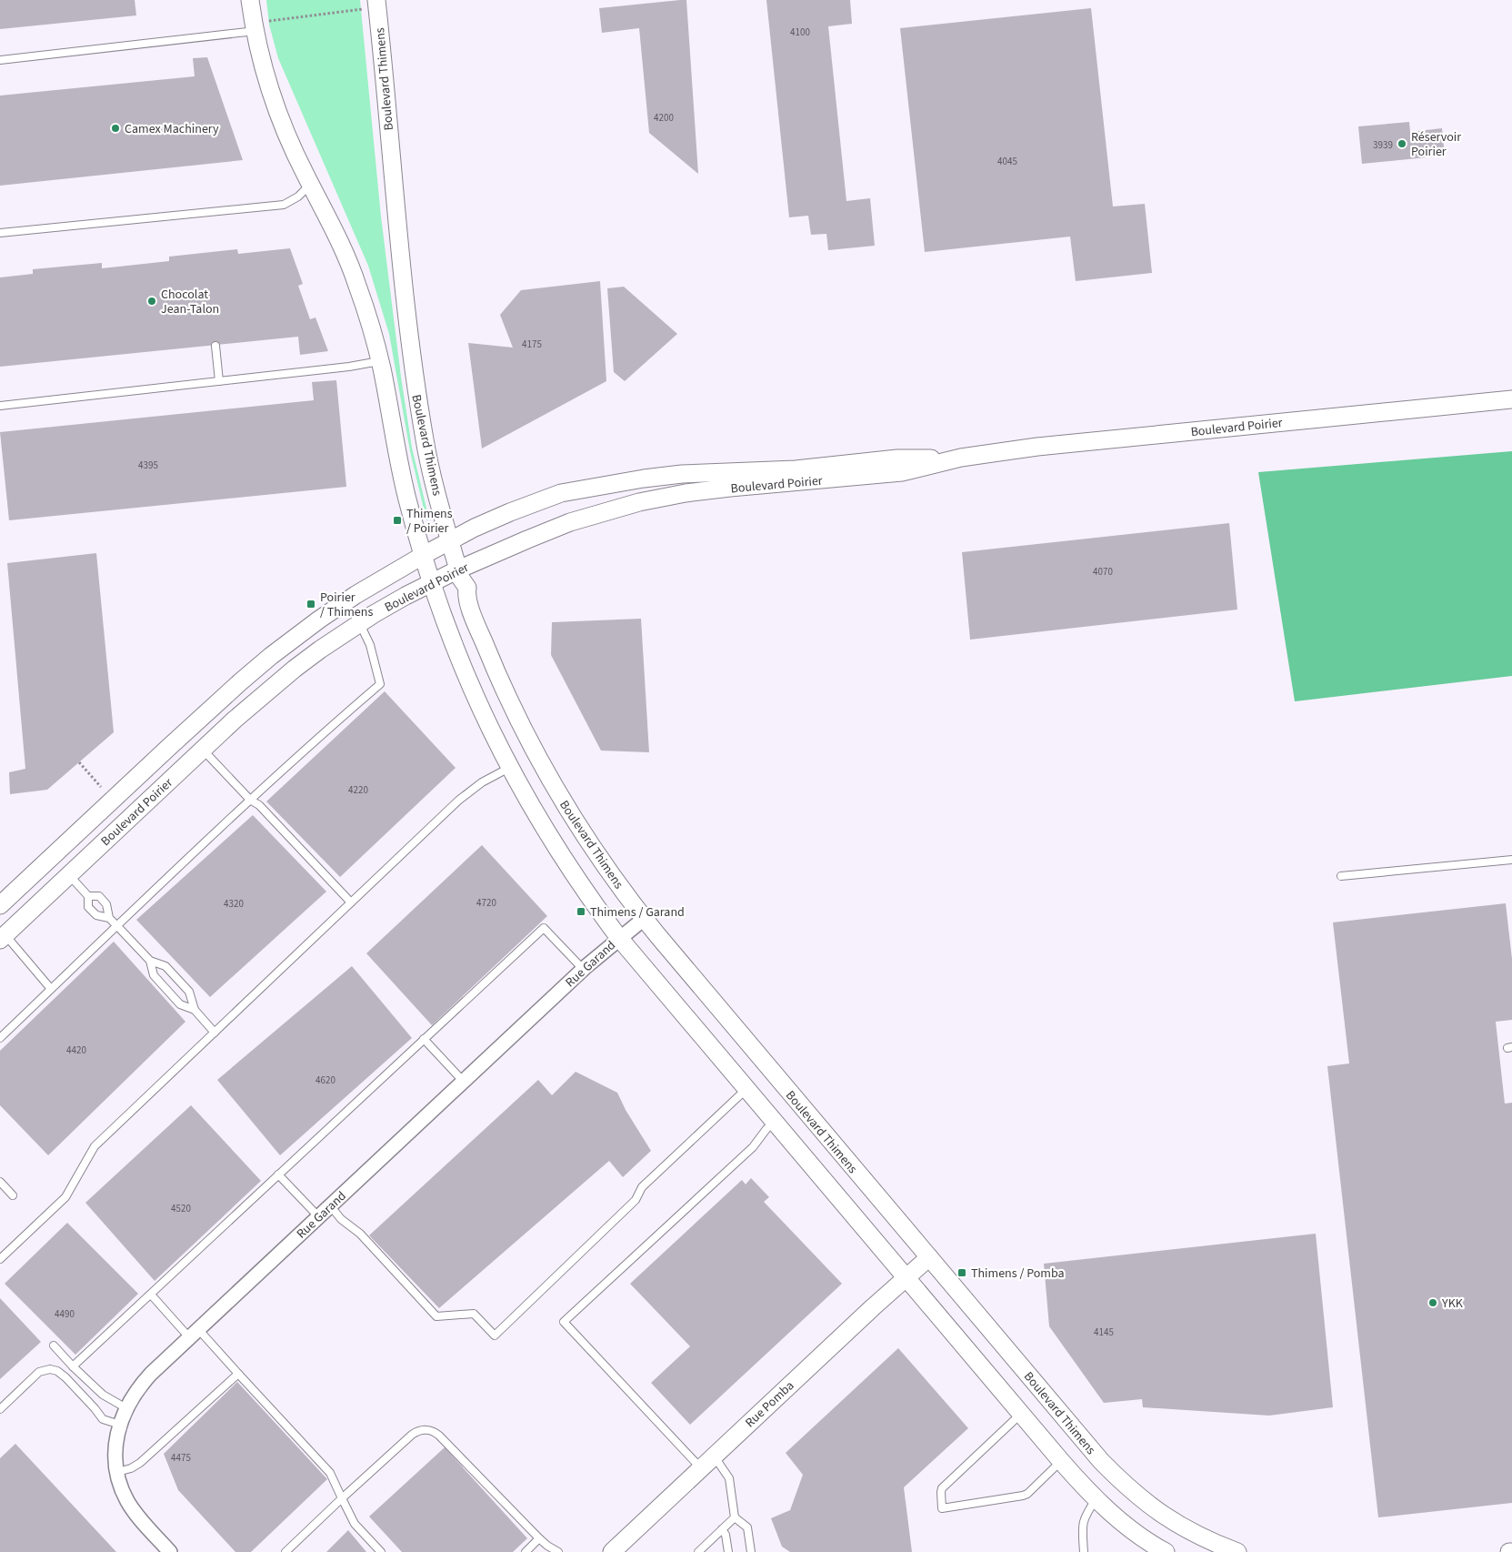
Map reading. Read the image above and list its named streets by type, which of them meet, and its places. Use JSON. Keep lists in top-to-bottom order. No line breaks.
{"streets":{"street":["Boulevard Thimens","Boulevard Poirier","Rue Garand","Rue Pomba"]},"crossings":[["Boulevard Thimens","Boulevard Poirier"],["Boulevard Thimens","Rue Garand"],["Boulevard Thimens","Rue Pomba"]],"places":{"other":["Camex Machinery","Réservoir Poirier","Chocolat Jean-Talon","YKK"],"transit":["Thimens / Poirier","Poirier / Thimens","Thimens / Garand","Thimens / Pomba"]},"house_numbers":["4100","4200","3939","4045","4175","4395","4070","4220","4720","4320","4420","4620","4520","4490","4145","4475"]}
